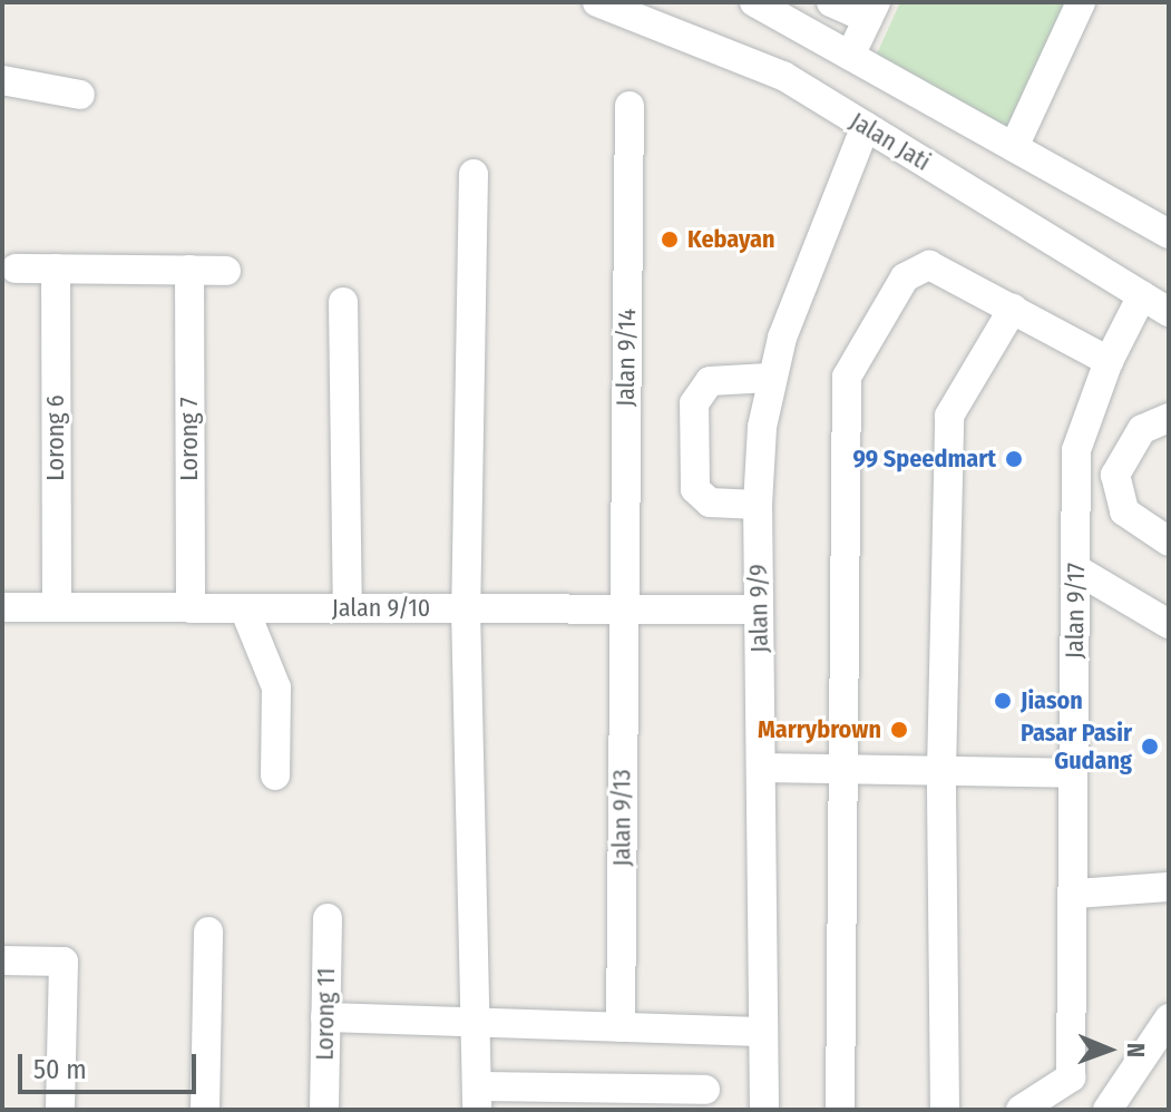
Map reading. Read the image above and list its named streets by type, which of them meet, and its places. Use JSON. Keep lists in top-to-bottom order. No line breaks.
{"streets":{"street":["Jalan Jati","Jalan 9/14","Lorong 6","Lorong 7","Jalan 9/10","Jalan 9/9","Jalan 9/17","Jalan 9/13","Lorong 11"]},"crossings":[["Jalan Jati","Jalan 9/9"],["Jalan Jati","Jalan 9/17"],["Jalan 9/14","Jalan 9/10"],["Jalan 9/14","Jalan 9/13"],["Lorong 6","Jalan 9/10"],["Lorong 7","Jalan 9/10"],["Jalan 9/10","Jalan 9/9"],["Jalan 9/10","Jalan 9/13"]],"places":["Kebayan","99 Speedmart","Jiason","Marrybrown","Pasar Pasir Gudang"],"scale_bar":"50 m","north":"right"}
